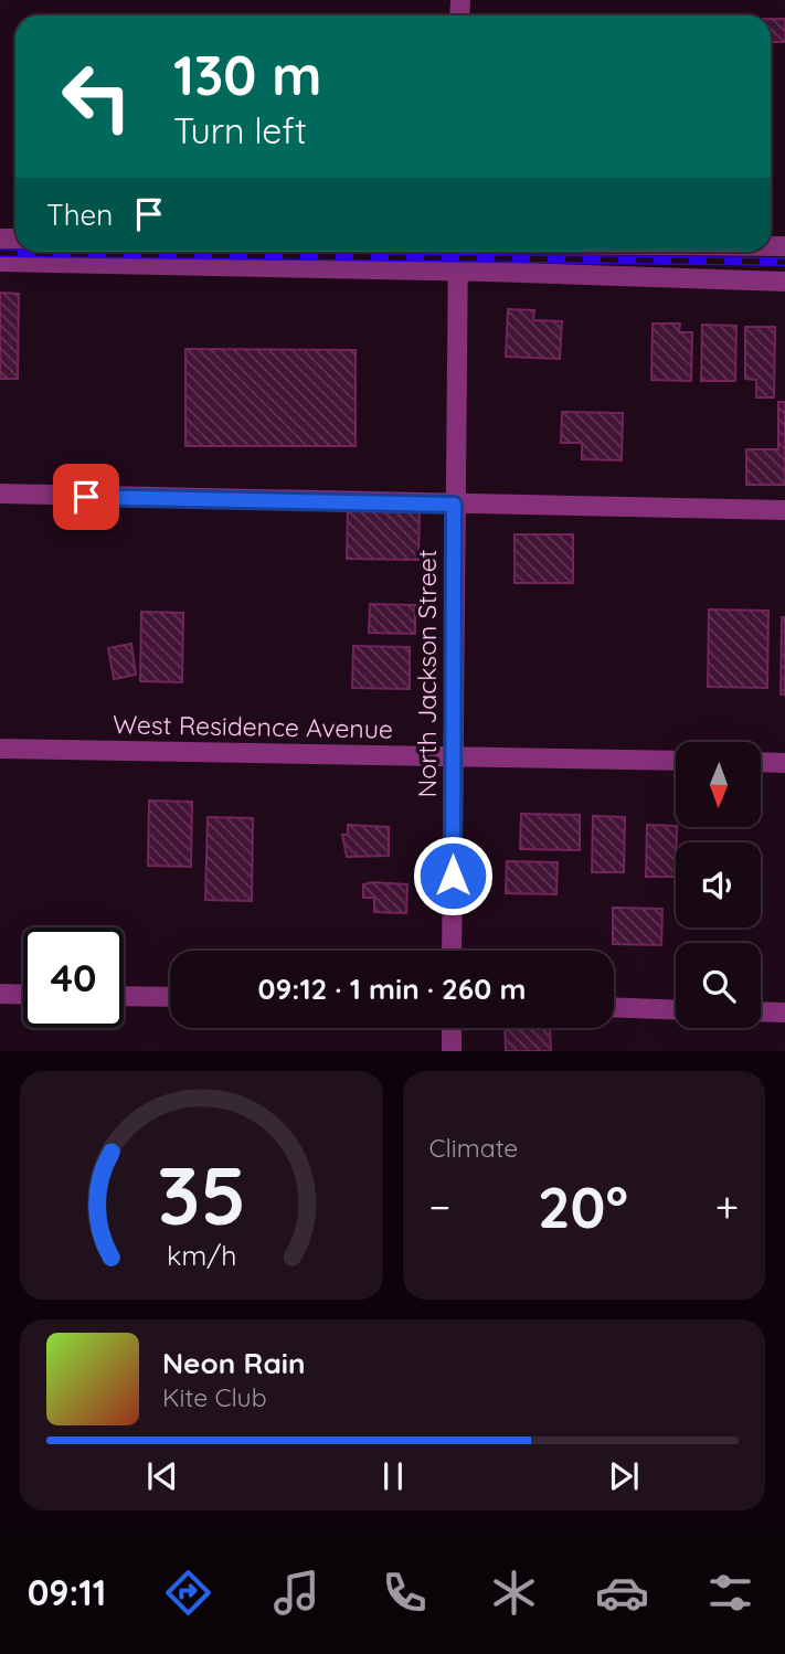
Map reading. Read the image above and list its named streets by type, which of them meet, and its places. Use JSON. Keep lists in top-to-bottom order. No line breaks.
{"streets":{"street":["North Jackson Street","West Residence Avenue"]},"crossings":[["North Jackson Street","West Residence Avenue"]],"north":"bottom","page":{"turn":["130 m","Turn left"],"then":"Then","limit":"40","trip":"09:12 · 1 min · 260 m","tile":"Climate","heat":["−","20°","+"],"song":["Neon Rain","Kite Club"],"tabs":"09:11","gauge":["35","km/h"]}}
